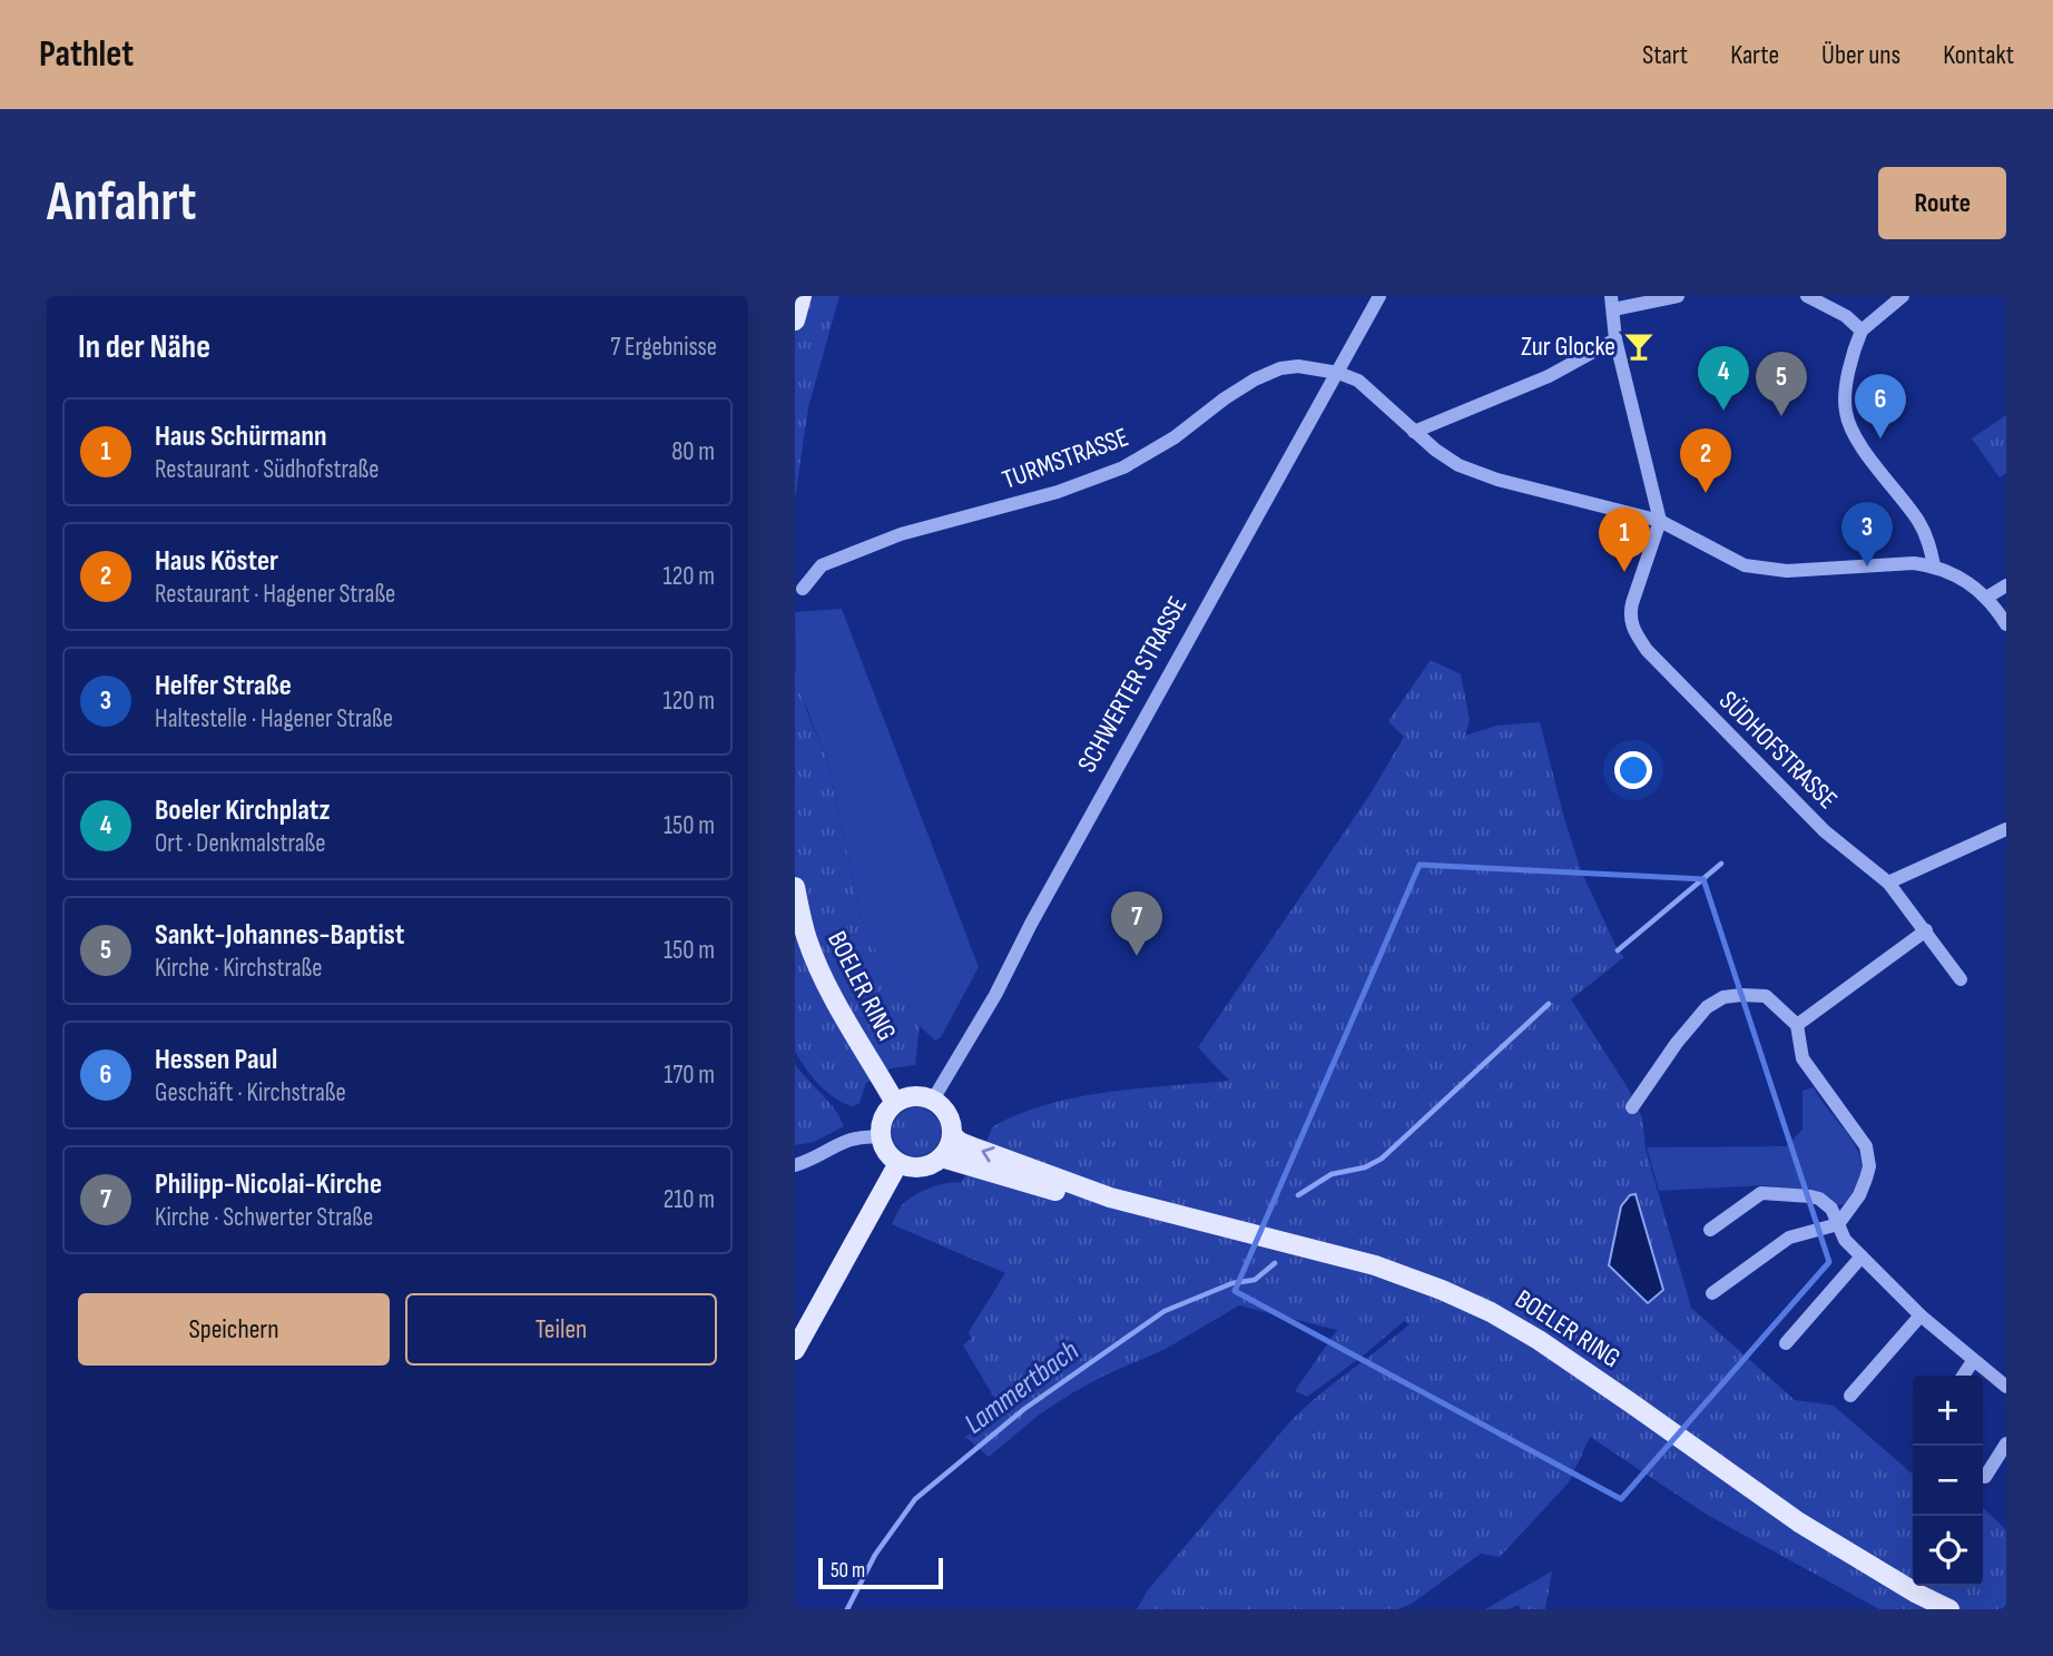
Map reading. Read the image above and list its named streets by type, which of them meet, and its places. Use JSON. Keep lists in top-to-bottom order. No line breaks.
{"streets":{"main road":["BOELER RING"],"street":["TURMSTRASSE","SCHWERTER STRASSE","SÜDHOFSTRASSE"]},"crossings":[["TURMSTRASSE","SCHWERTER STRASSE"],["TURMSTRASSE","SÜDHOFSTRASSE"],["SCHWERTER STRASSE","BOELER RING"]],"water":["Lammertbach"],"places":{"bar":["Zur Glocke"]},"scale_bar":"50 m","page":{"header":"Pathlet","nav":["Start","Karte","Über uns","Kontakt"],"buttons":["Route",["Speichern","Teilen"]],"title":"Anfahrt","heading":["In der Nähe","7 Ergebnisse"],"pins":["4","5","6","2","3","1","7"],"list":[{"mark":"1","name":"Haus Schürmann","note":"Restaurant · Südhofstraße","value":"80 m"},{"mark":"2","name":"Haus Köster","note":"Restaurant · Hagener Straße","value":"120 m"},{"mark":"3","name":"Helfer Straße","note":"Haltestelle · Hagener Straße","value":"120 m"},{"mark":"4","name":"Boeler Kirchplatz","note":"Ort · Denkmalstraße","value":"150 m"},{"mark":"5","name":"Sankt-Johannes-Baptist","note":"Kirche · Kirchstraße","value":"150 m"},{"mark":"6","name":"Hessen Paul","note":"Geschäft · Kirchstraße","value":"170 m"},{"mark":"7","name":"Philipp-Nicolai-Kirche","note":"Kirche · Schwerter Straße","value":"210 m"}],"map_buttons":["+","−"],"scale":"50 m"}}
